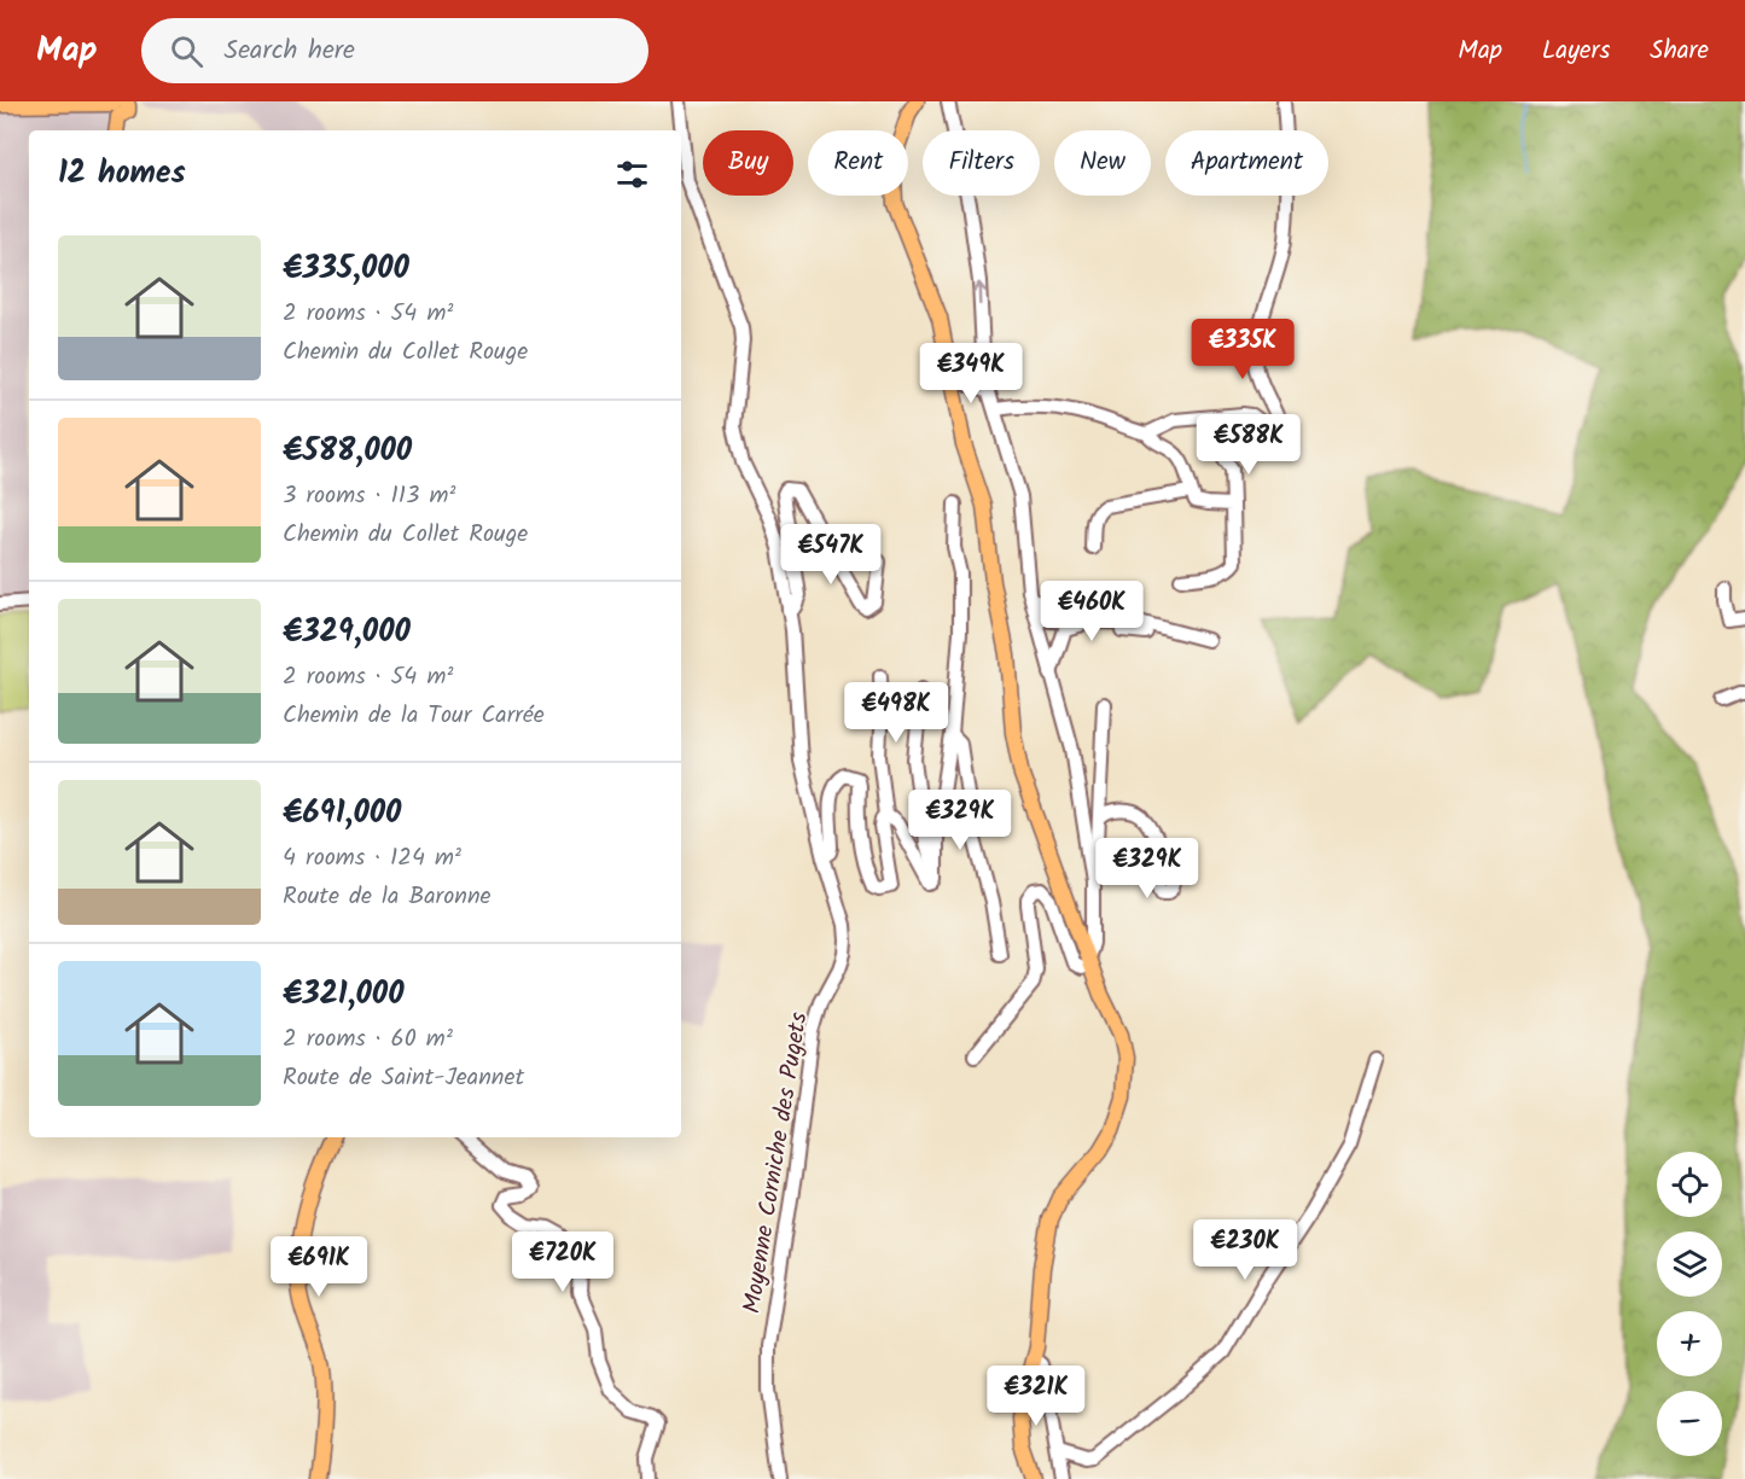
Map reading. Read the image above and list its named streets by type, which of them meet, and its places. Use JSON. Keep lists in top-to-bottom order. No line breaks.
{"streets":{"street":["Moyenne Corniche des Pugets"]},"page":{"header":"Map","search":"Search here","nav":["Map","Layers","Share"],"chip":["Buy","Rent","Filters","New","Apartment"],"heading":"12 homes","list":[{"name":"€335,000","note":"2 rooms · 54 m² · Chemin du Collet Rouge"},{"name":"€588,000","note":"3 rooms · 113 m² · Chemin du Collet Rouge"},{"name":"€329,000","note":"2 rooms · 54 m² · Chemin de la Tour Carrée"},{"name":"€691,000","note":"4 rooms · 124 m² · Route de la Baronne"},{"name":"€321,000","note":"2 rooms · 60 m² · Route de Saint-Jeannet"}],"price":["€335K","€349K","€588K","€547K","€460K","€498K","€329K","€329K","€230K","€720K","€691K","€321K"],"map_buttons":["+","−"]}}
